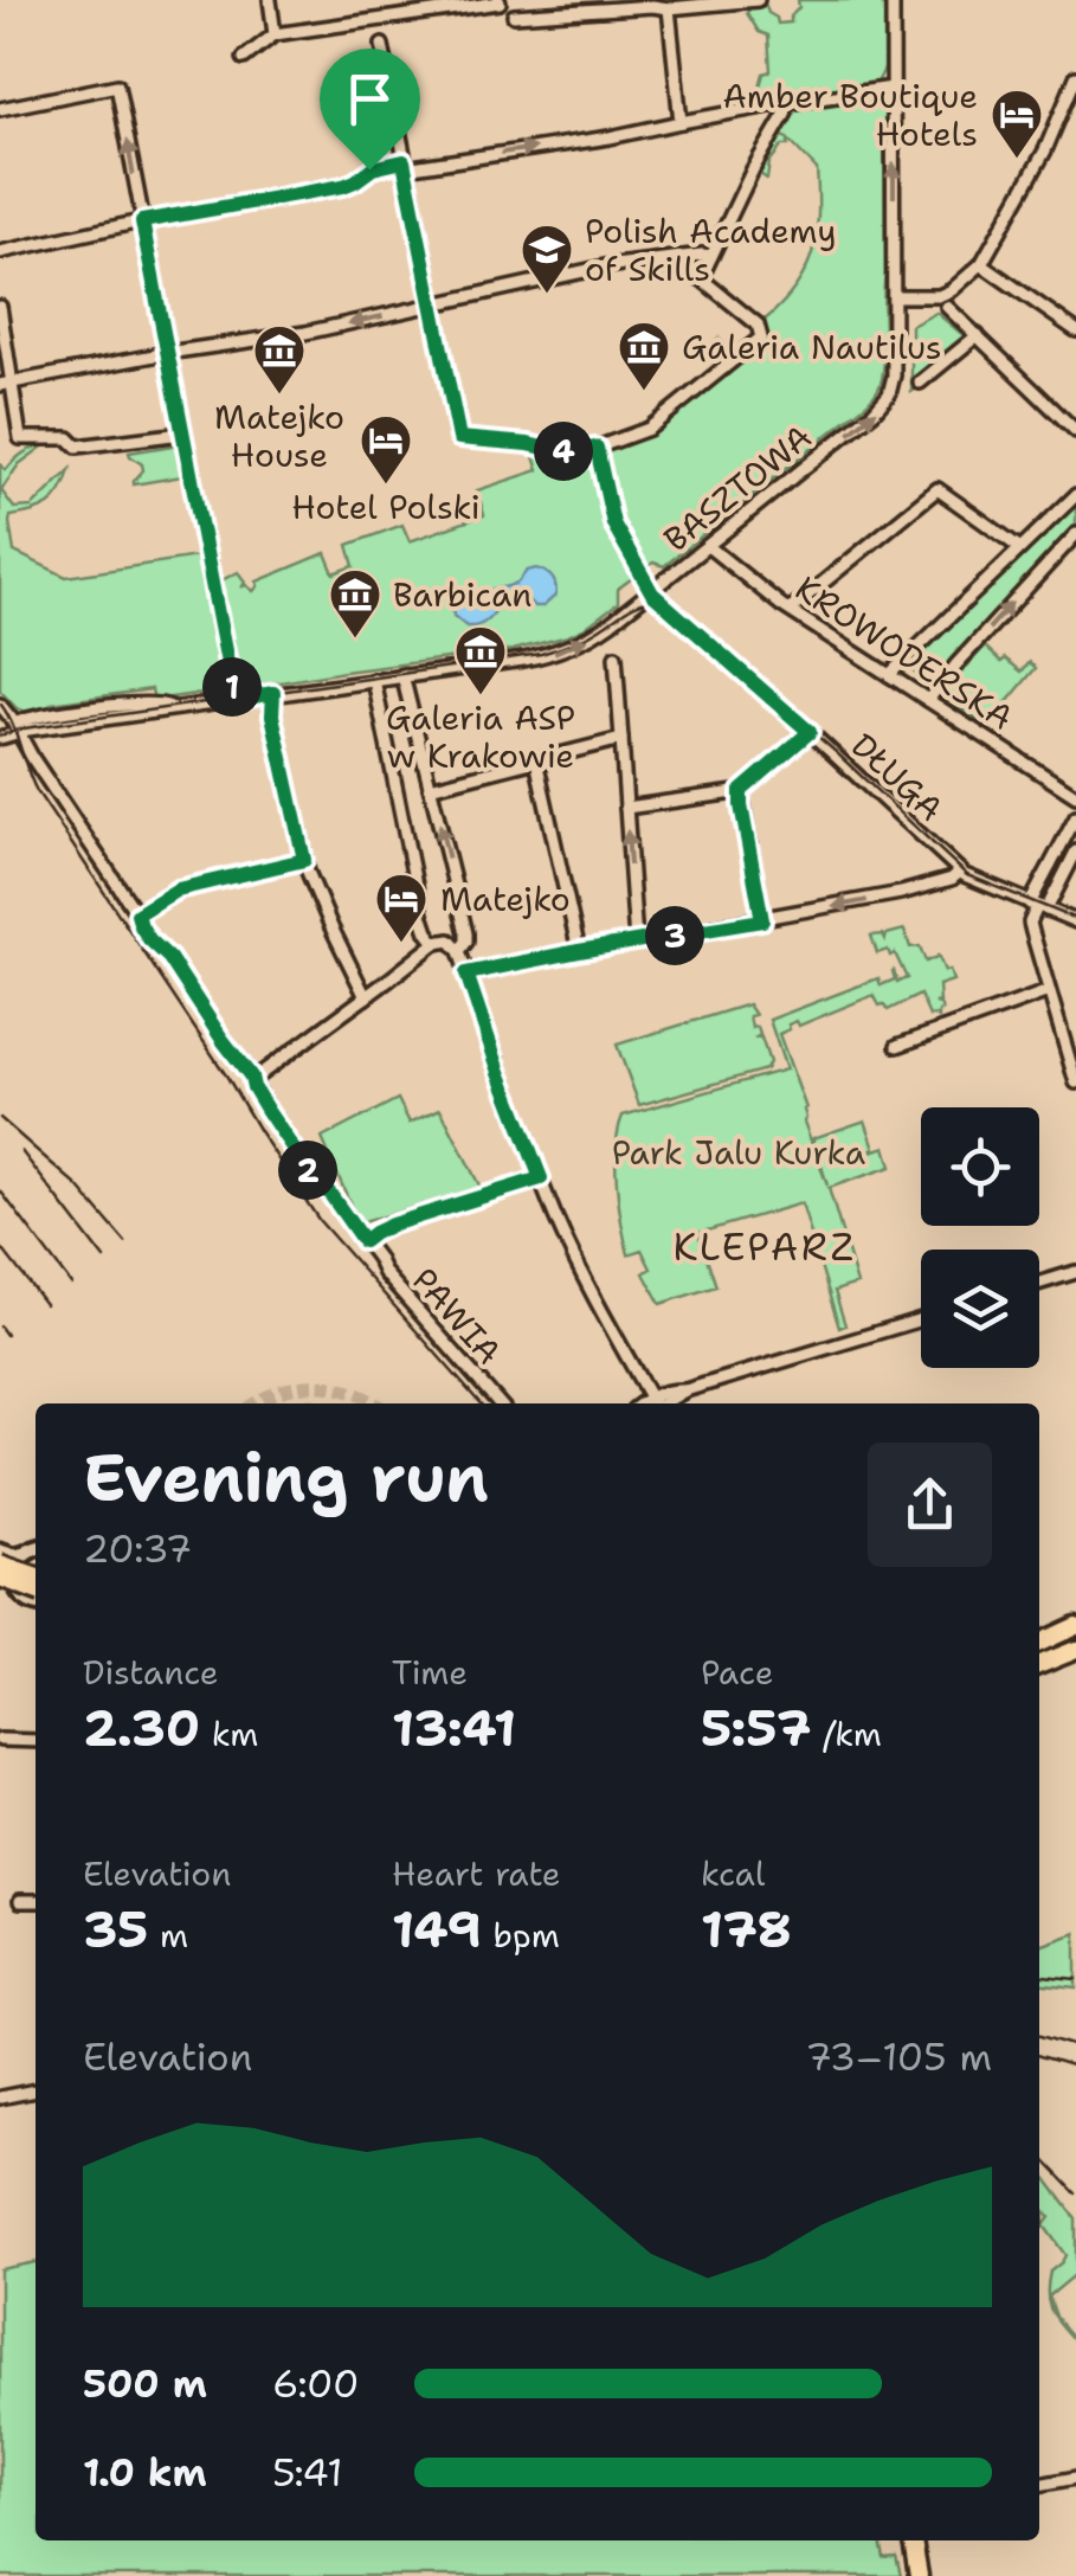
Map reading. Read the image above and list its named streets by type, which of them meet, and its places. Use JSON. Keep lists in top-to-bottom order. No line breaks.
{"streets":{"street":["BASZTOWA","KROWODERSKA","DŁUGA","PAWIA"]},"crossings":[["BASZTOWA","KROWODERSKA"],["BASZTOWA","DŁUGA"],["BASZTOWA","PAWIA"]],"one_way":["BASZTOWA"],"districts":["KLEPARZ"],"parks":["Park Jalu Kurka"],"places":{"hotel":["Amber Boutique Hotels","Hotel Polski","Matejko"],"school or university":["Polish Academy of Skills"],"museum":["Galeria Nautilus","Matejko House","Barbican","Galeria ASP w Krakowie"]},"page":{"pins":["4","1","3","2"],"heading":["Evening run","20:37"],"stats":[["Distance","2.30 km"],["Time","13:41"],["Pace","5:57 /km"],["Elevation","35 m"],["Heart rate","149 bpm"],["kcal","178"]],"chart":["Elevation","73–105 m"],"list":[{"name":"500 m","note":"6:00"},{"name":"1.0 km","note":"5:41"}]}}
